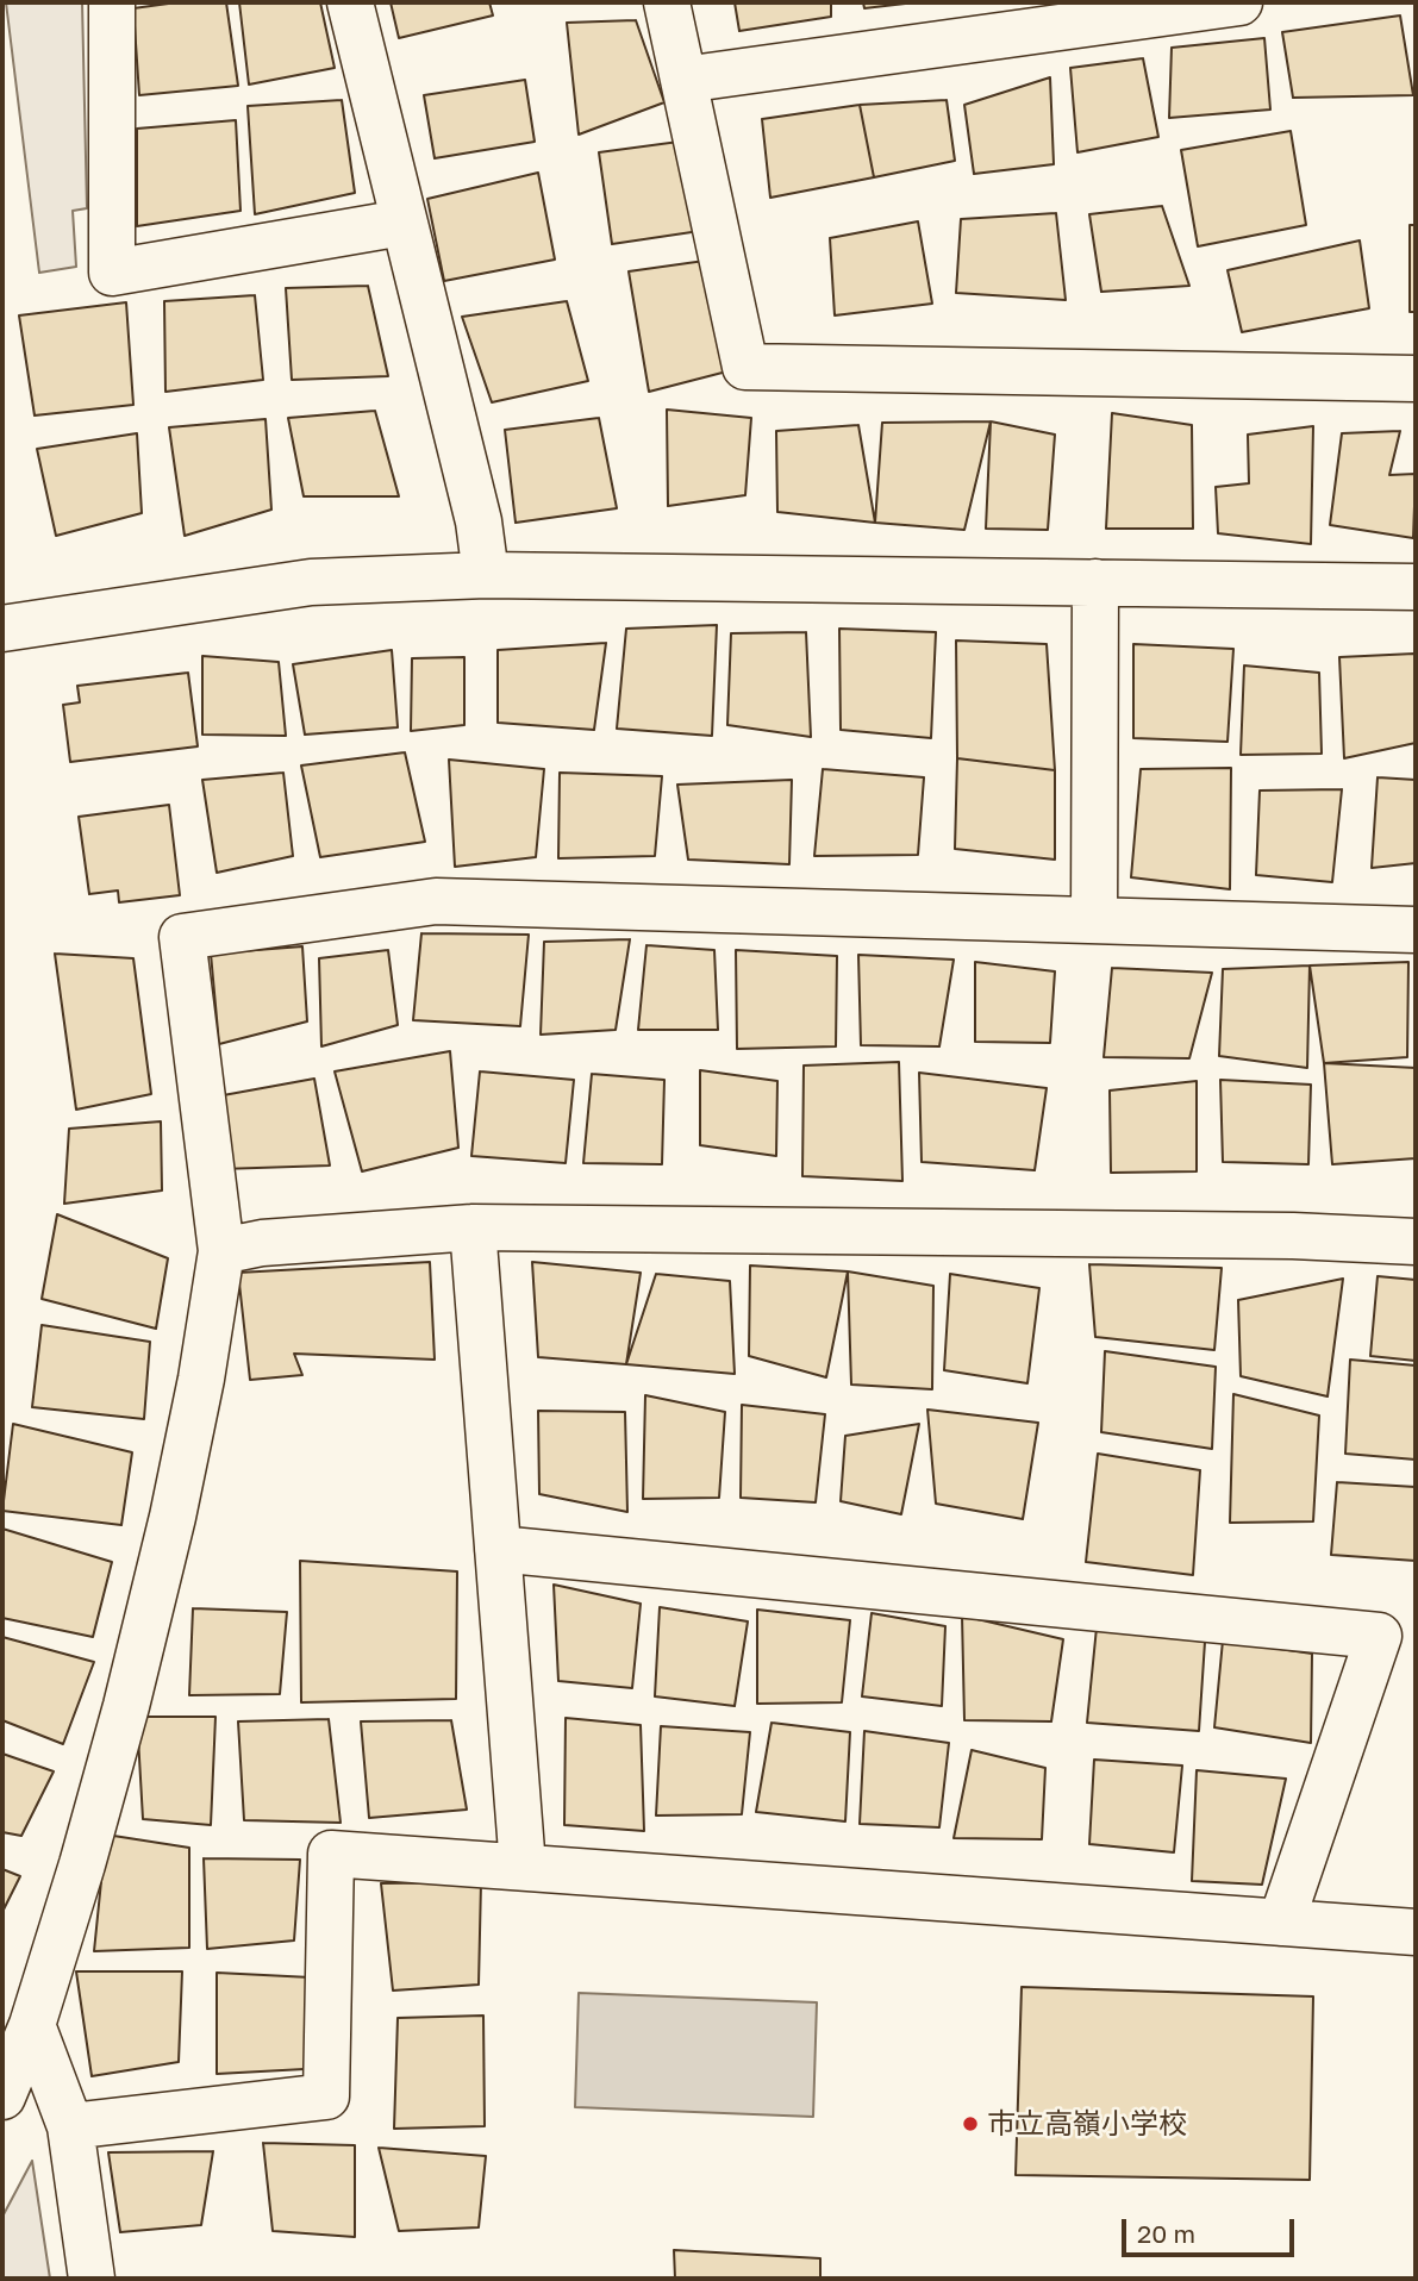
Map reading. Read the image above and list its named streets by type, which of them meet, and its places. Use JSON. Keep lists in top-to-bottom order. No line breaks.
{"places":["市立高嶺小学校"],"scale_bar":"20 m"}
